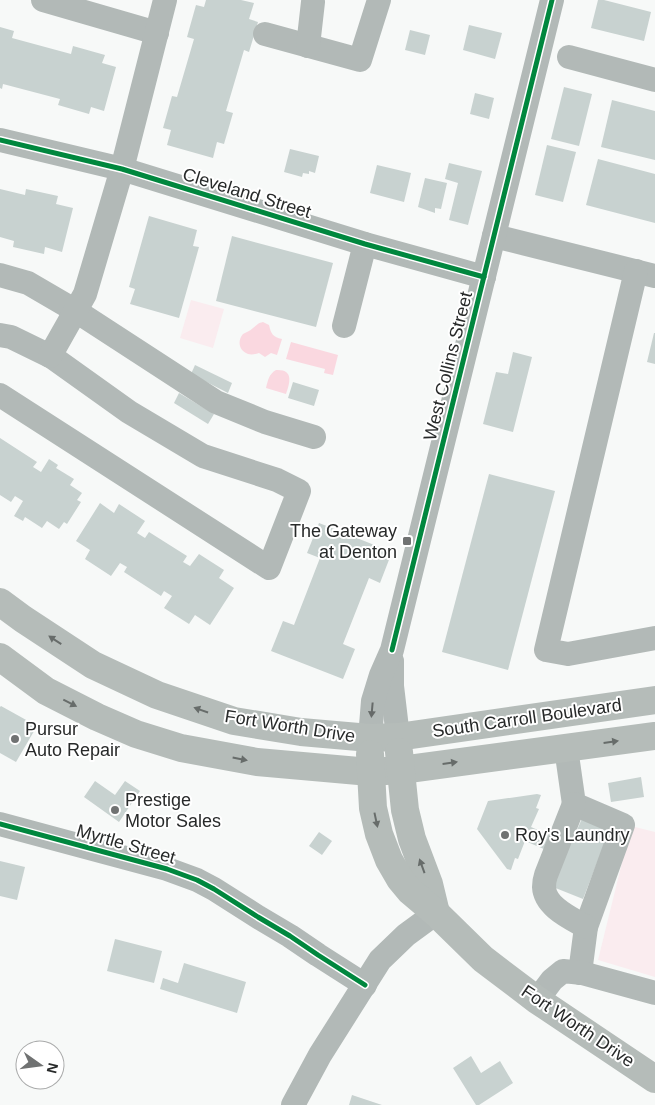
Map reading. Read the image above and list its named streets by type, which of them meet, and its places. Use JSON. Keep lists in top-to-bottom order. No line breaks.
{"streets":{"main road":["South Carroll Boulevard","Fort Worth Drive"],"street":["Cleveland Street","West Collins Street","Myrtle Street"]},"crossings":[["Cleveland Street","West Collins Street"],["West Collins Street","South Carroll Boulevard"],["West Collins Street","Fort Worth Drive"],["South Carroll Boulevard","Fort Worth Drive"]],"places":{"transit":["The Gateway at Denton"],"other":["Pursur Auto Repair","Prestige Motor Sales","Roy's Laundry"]},"north":"right"}
